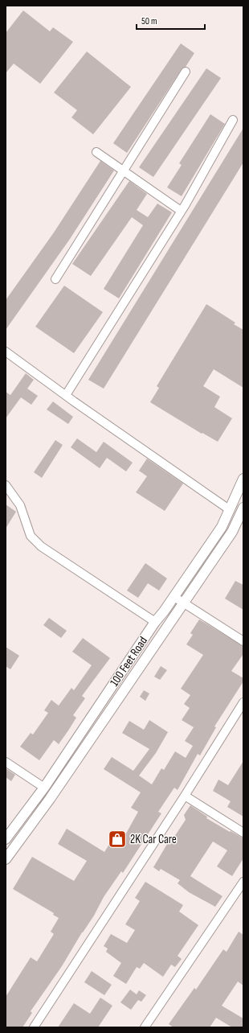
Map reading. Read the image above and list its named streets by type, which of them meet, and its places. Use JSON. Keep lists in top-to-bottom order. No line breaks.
{"streets":{"street":["100 Feet Road"]},"places":{"shop":["2K Car Care"]},"scale_bar":"50 m"}
